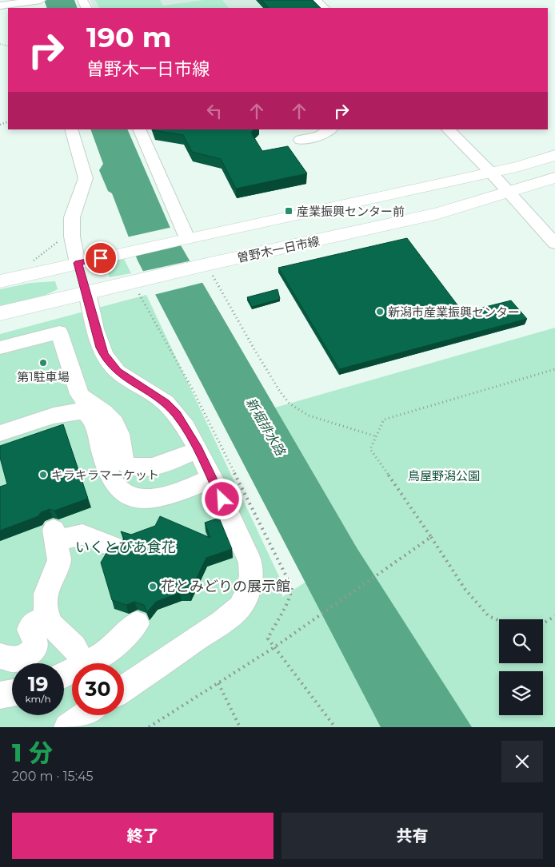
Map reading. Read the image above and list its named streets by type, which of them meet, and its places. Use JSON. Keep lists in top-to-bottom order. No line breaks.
{"streets":{"main road":["曽野木一日市線"]},"water":["新堀排水路"],"parks":["鳥屋野潟公園","いくとぴあ食花"],"places":{"transit":["産業振興センター前"],"other":["新潟市産業振興センター","第1駐車場","キラキラマーケット","花とみどりの展示館"]},"page":{"turn":["190 m","曽野木一日市線"],"speed":"19 km/h","limit":"30","heading":["1 分","200 m · 15:45"],"buttons":["終了","共有"]}}
